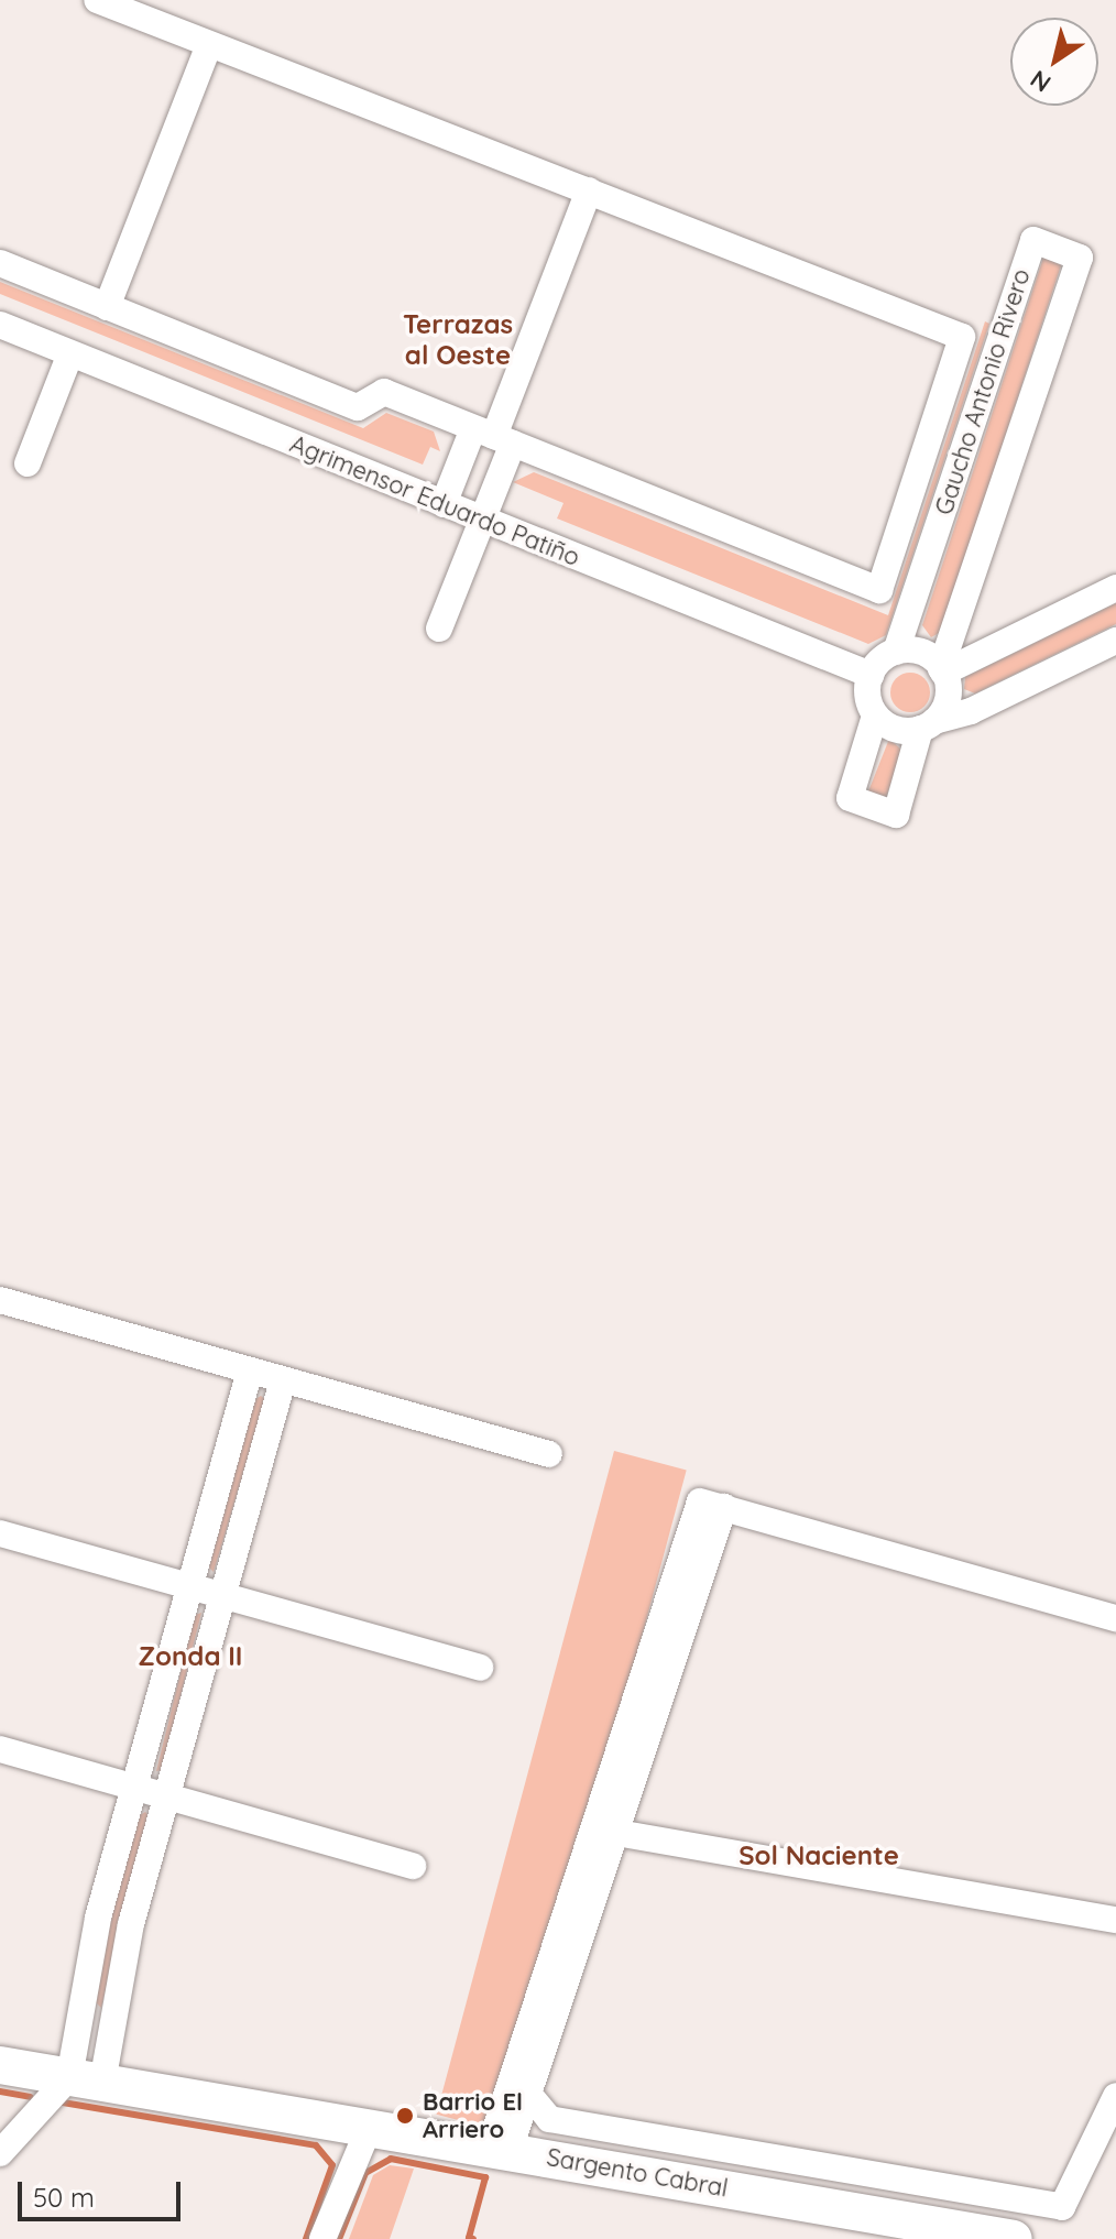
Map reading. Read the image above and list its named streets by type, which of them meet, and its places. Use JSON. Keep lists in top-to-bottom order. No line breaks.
{"streets":{"main road":["Sargento Cabral"],"street":["Gaucho Antonio Rivero","Agrimensor Eduardo Patiño"]},"crossings":[["Gaucho Antonio Rivero","Agrimensor Eduardo Patiño"]],"districts":["Terrazas al Oeste","Zonda II","Sol Naciente"],"places":["Barrio El Arriero"],"scale_bar":"50 m","north":"bottom left"}
